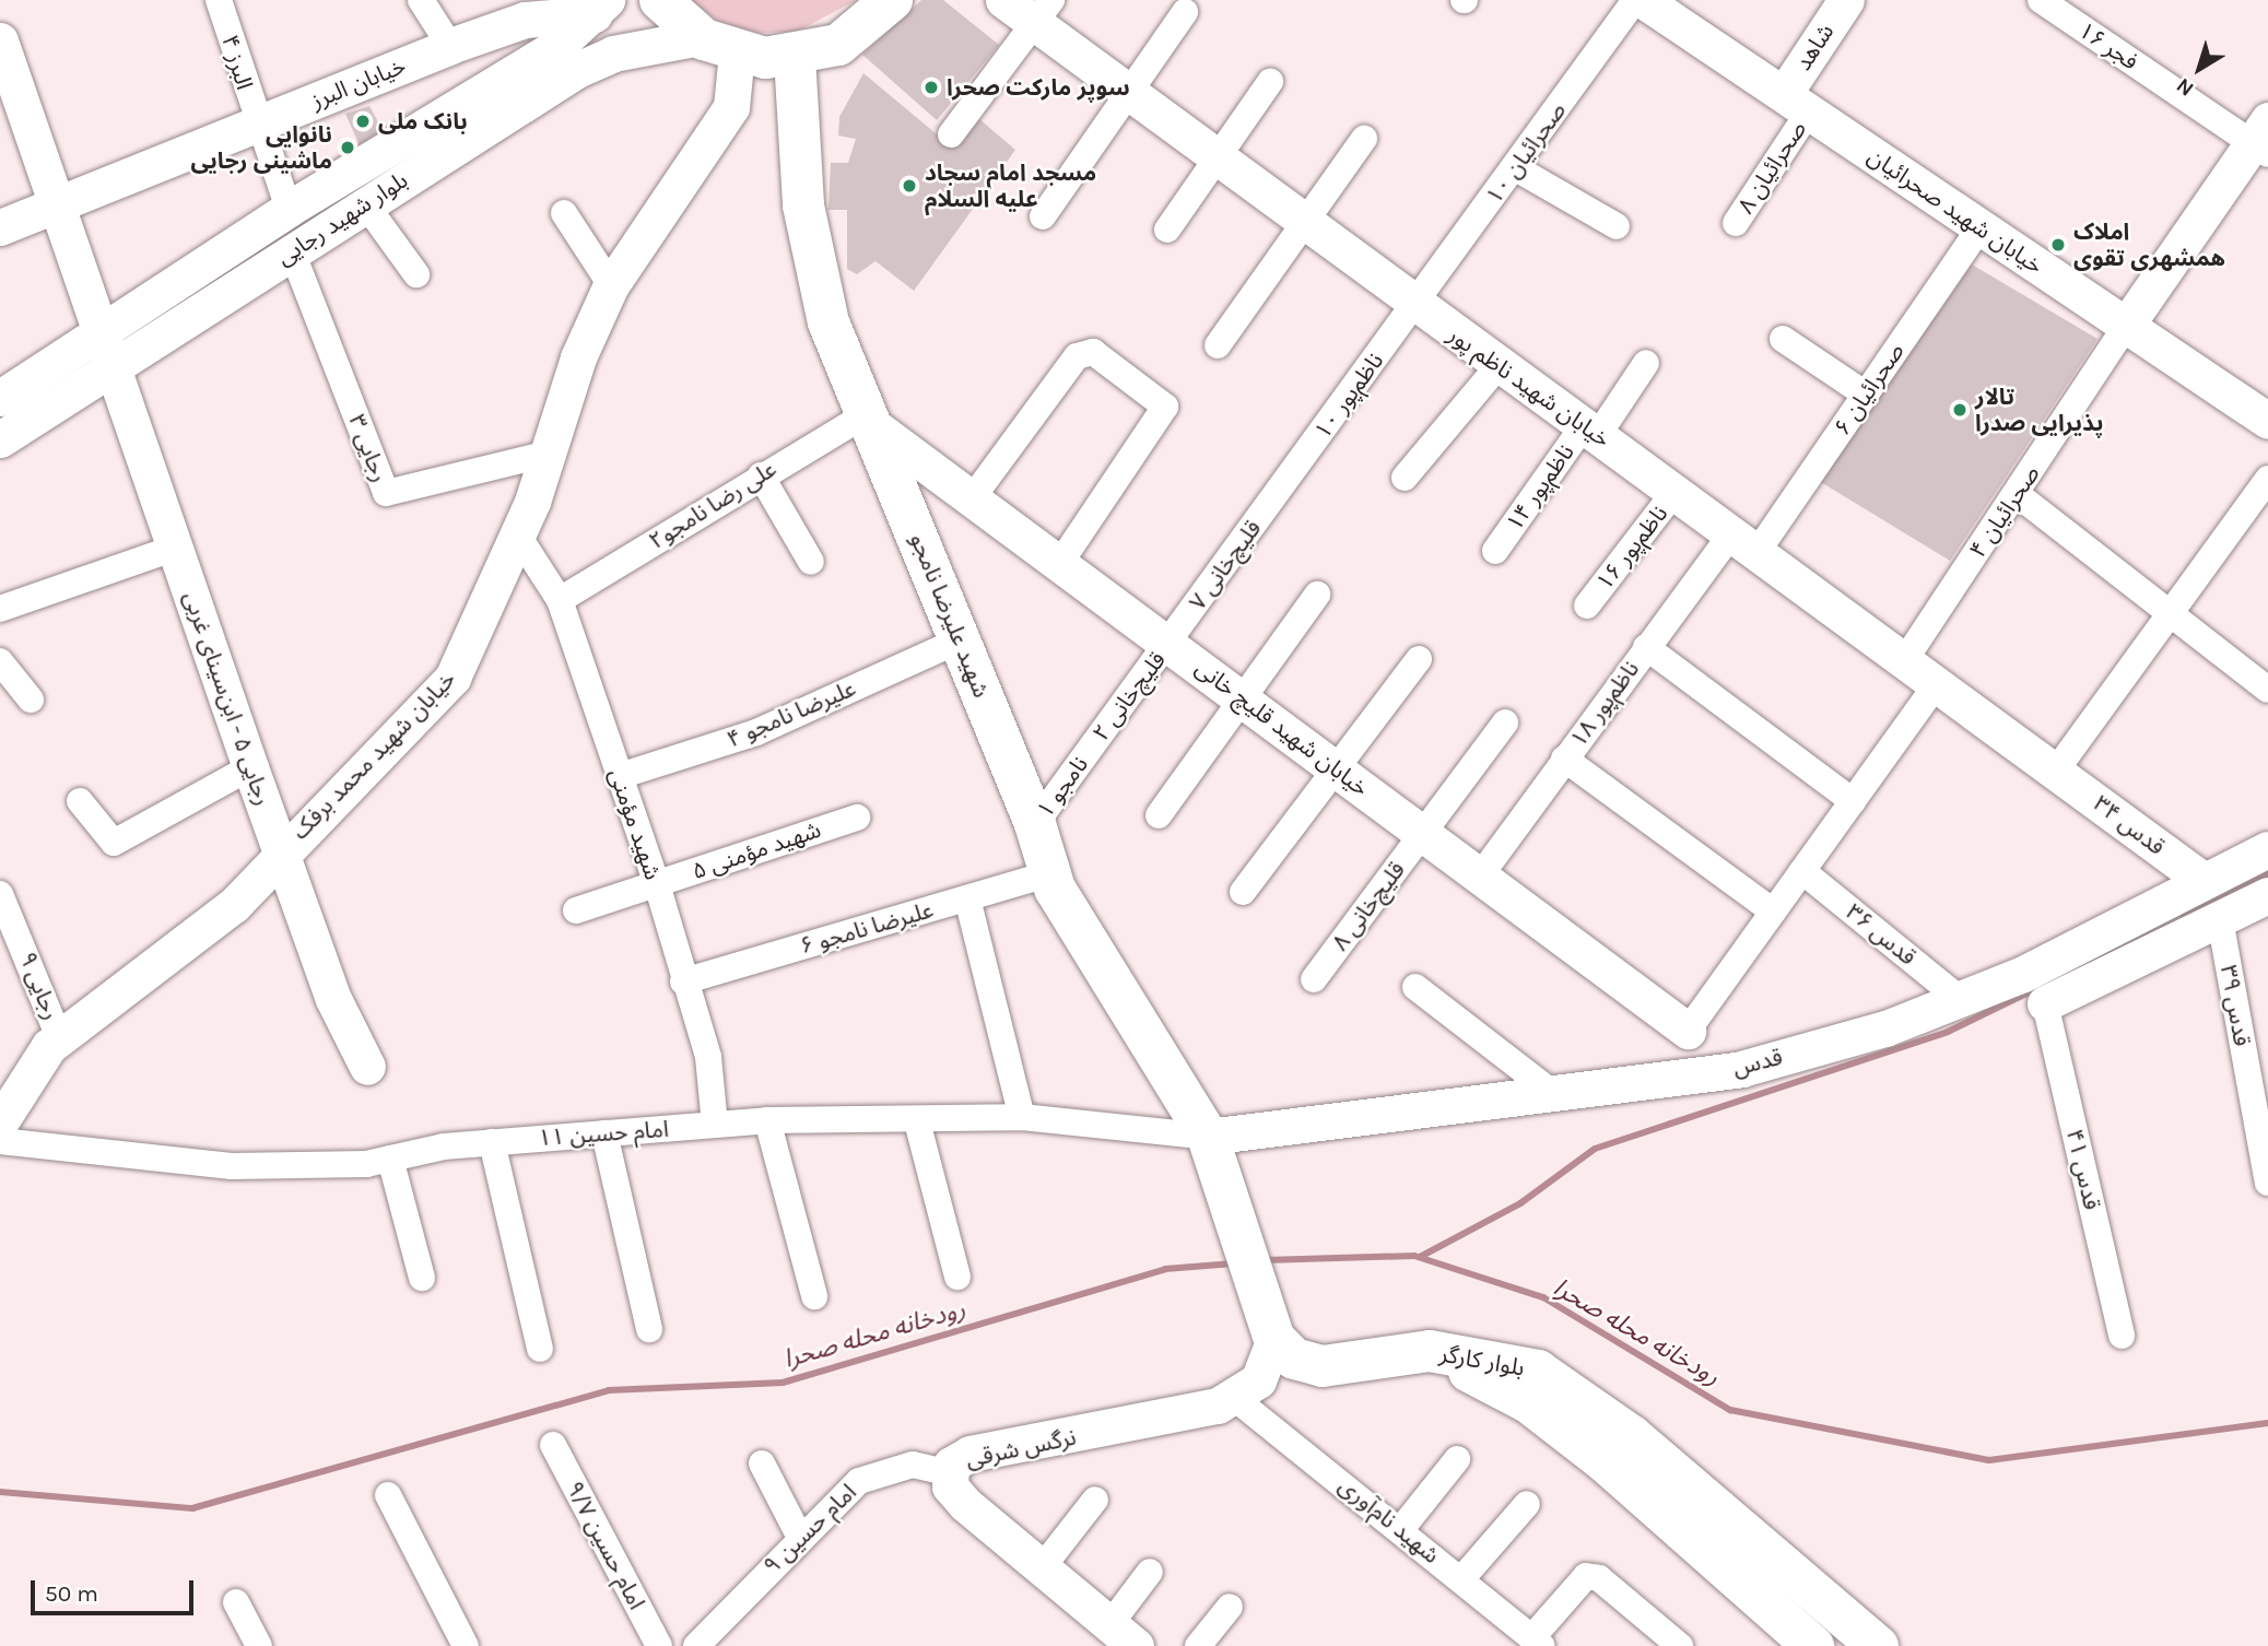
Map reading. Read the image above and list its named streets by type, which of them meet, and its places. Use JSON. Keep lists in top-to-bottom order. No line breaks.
{"streets":{"main road":["شهید علیرضا نامجو","بلوار کارگر"],"street":["فجر ۱۶","شاهد","البرز ۴","خیابان البرز","صحرائیان ۱۰","صحرائیان ۸","خیابان شهید صحرائیان","بلوار شهید رجایی","خیابان شهید ناظم پور","صحرائیان ۶","ناظم‌پور ۱۰","رجایی ۳","ناظم‌پور ۱۴","علی رضا نامجو۲","صحرائیان ۴","ناظم‌پور ۱۶","قلیچ‌خانی ۷","قلیچ‌خانی ۲","رجایی ۵ - ابن‌سینای غربی","ناظم‌پور ۱۸","علیرضا نامجو ۴","خیابان شهید قلیچ خانی","خیابان شهید محمد برفک","نامجو ۱","شهید مؤمنی","قدس ۳۴","شهید مؤمنی ۵","قلیچ‌خانی ۸","علیرضا نامجو ۶","قدس ۳۶","رجایی ۹","قدس ۳۹","قدس","امام حسین ۱۱","قدس ۴۱","نرگس شرقی","شهید نام‌آوری","امام حسین ۹","امام حسین ۹/۷"]},"crossings":[["شاهد","صحرائیان ۸"],["شاهد","خیابان شهید صحرائیان"],["البرز ۴","خیابان البرز"],["البرز ۴","بلوار شهید رجایی"],["خیابان البرز","بلوار شهید رجایی"],["خیابان البرز","رجایی ۵ - ابن‌سینای غربی"],["صحرائیان ۱۰","خیابان شهید ناظم پور"],["صحرائیان ۱۰","ناظم‌پور ۱۰"],["صحرائیان ۸","خیابان شهید صحرائیان"],["خیابان شهید صحرائیان","صحرائیان ۶"],["خیابان شهید صحرائیان","صحرائیان ۴"],["بلوار شهید رجایی","رجایی ۳"],["بلوار شهید رجایی","رجایی ۵ - ابن‌سینای غربی"],["بلوار شهید رجایی","خیابان شهید محمد برفک"],["خیابان شهید ناظم پور","صحرائیان ۶"],["خیابان شهید ناظم پور","ناظم‌پور ۱۰"],["خیابان شهید ناظم پور","ناظم‌پور ۱۴"],["خیابان شهید ناظم پور","صحرائیان ۴"],["خیابان شهید ناظم پور","ناظم‌پور ۱۶"],["خیابان شهید ناظم پور","ناظم‌پور ۱۸"],["خیابان شهید ناظم پور","قدس ۳۴"],["صحرائیان ۶","ناظم‌پور ۱۸"],["ناظم‌پور ۱۰","قلیچ‌خانی ۷"],["رجایی ۳","خیابان شهید محمد برفک"],["علی رضا نامجو۲","شهید علیرضا نامجو"],["علی رضا نامجو۲","خیابان شهید قلیچ خانی"],["علی رضا نامجو۲","شهید مؤمنی"],["قلیچ‌خانی ۷","قلیچ‌خانی ۲"],["قلیچ‌خانی ۷","خیابان شهید قلیچ خانی"],["شهید علیرضا نامجو","علیرضا نامجو ۴"],["شهید علیرضا نامجو","خیابان شهید قلیچ خانی"],["شهید علیرضا نامجو","نامجو ۱"],["شهید علیرضا نامجو","علیرضا نامجو ۶"],["شهید علیرضا نامجو","قدس"],["شهید علیرضا نامجو","امام حسین ۱۱"],["شهید علیرضا نامجو","نرگس شرقی"],["قلیچ‌خانی ۲","خیابان شهید قلیچ خانی"],["قلیچ‌خانی ۲","نامجو ۱"],["رجایی ۵ - ابن‌سینای غربی","خیابان شهید محمد برفک"],["ناظم‌پور ۱۸","خیابان شهید قلیچ خانی"],["علیرضا نامجو ۴","شهید مؤمنی"],["خیابان شهید قلیچ خانی","قلیچ‌خانی ۸"],["خیابان شهید محمد برفک","شهید مؤمنی"],["خیابان شهید محمد برفک","رجایی ۹"],["شهید مؤمنی","شهید مؤمنی ۵"],["شهید مؤمنی","علیرضا نامجو ۶"],["شهید مؤمنی","امام حسین ۱۱"],["قدس ۳۴","قدس"],["قدس ۳۶","قدس"],["قدس","امام حسین ۱۱"],["نرگس شرقی","شهید نام‌آوری"],["نرگس شرقی","امام حسین ۹"]],"water":["رودخانه محله صحرا"],"places":["سوپر مارکت صحرا","بانک ملی","نانوایی ماشینی رجایی","مسجد امام سجاد علیه السلام","املاک همشهری تقوی","تالار پذیرایی صدرا"],"scale_bar":"50 m","north":"bottom left"}
